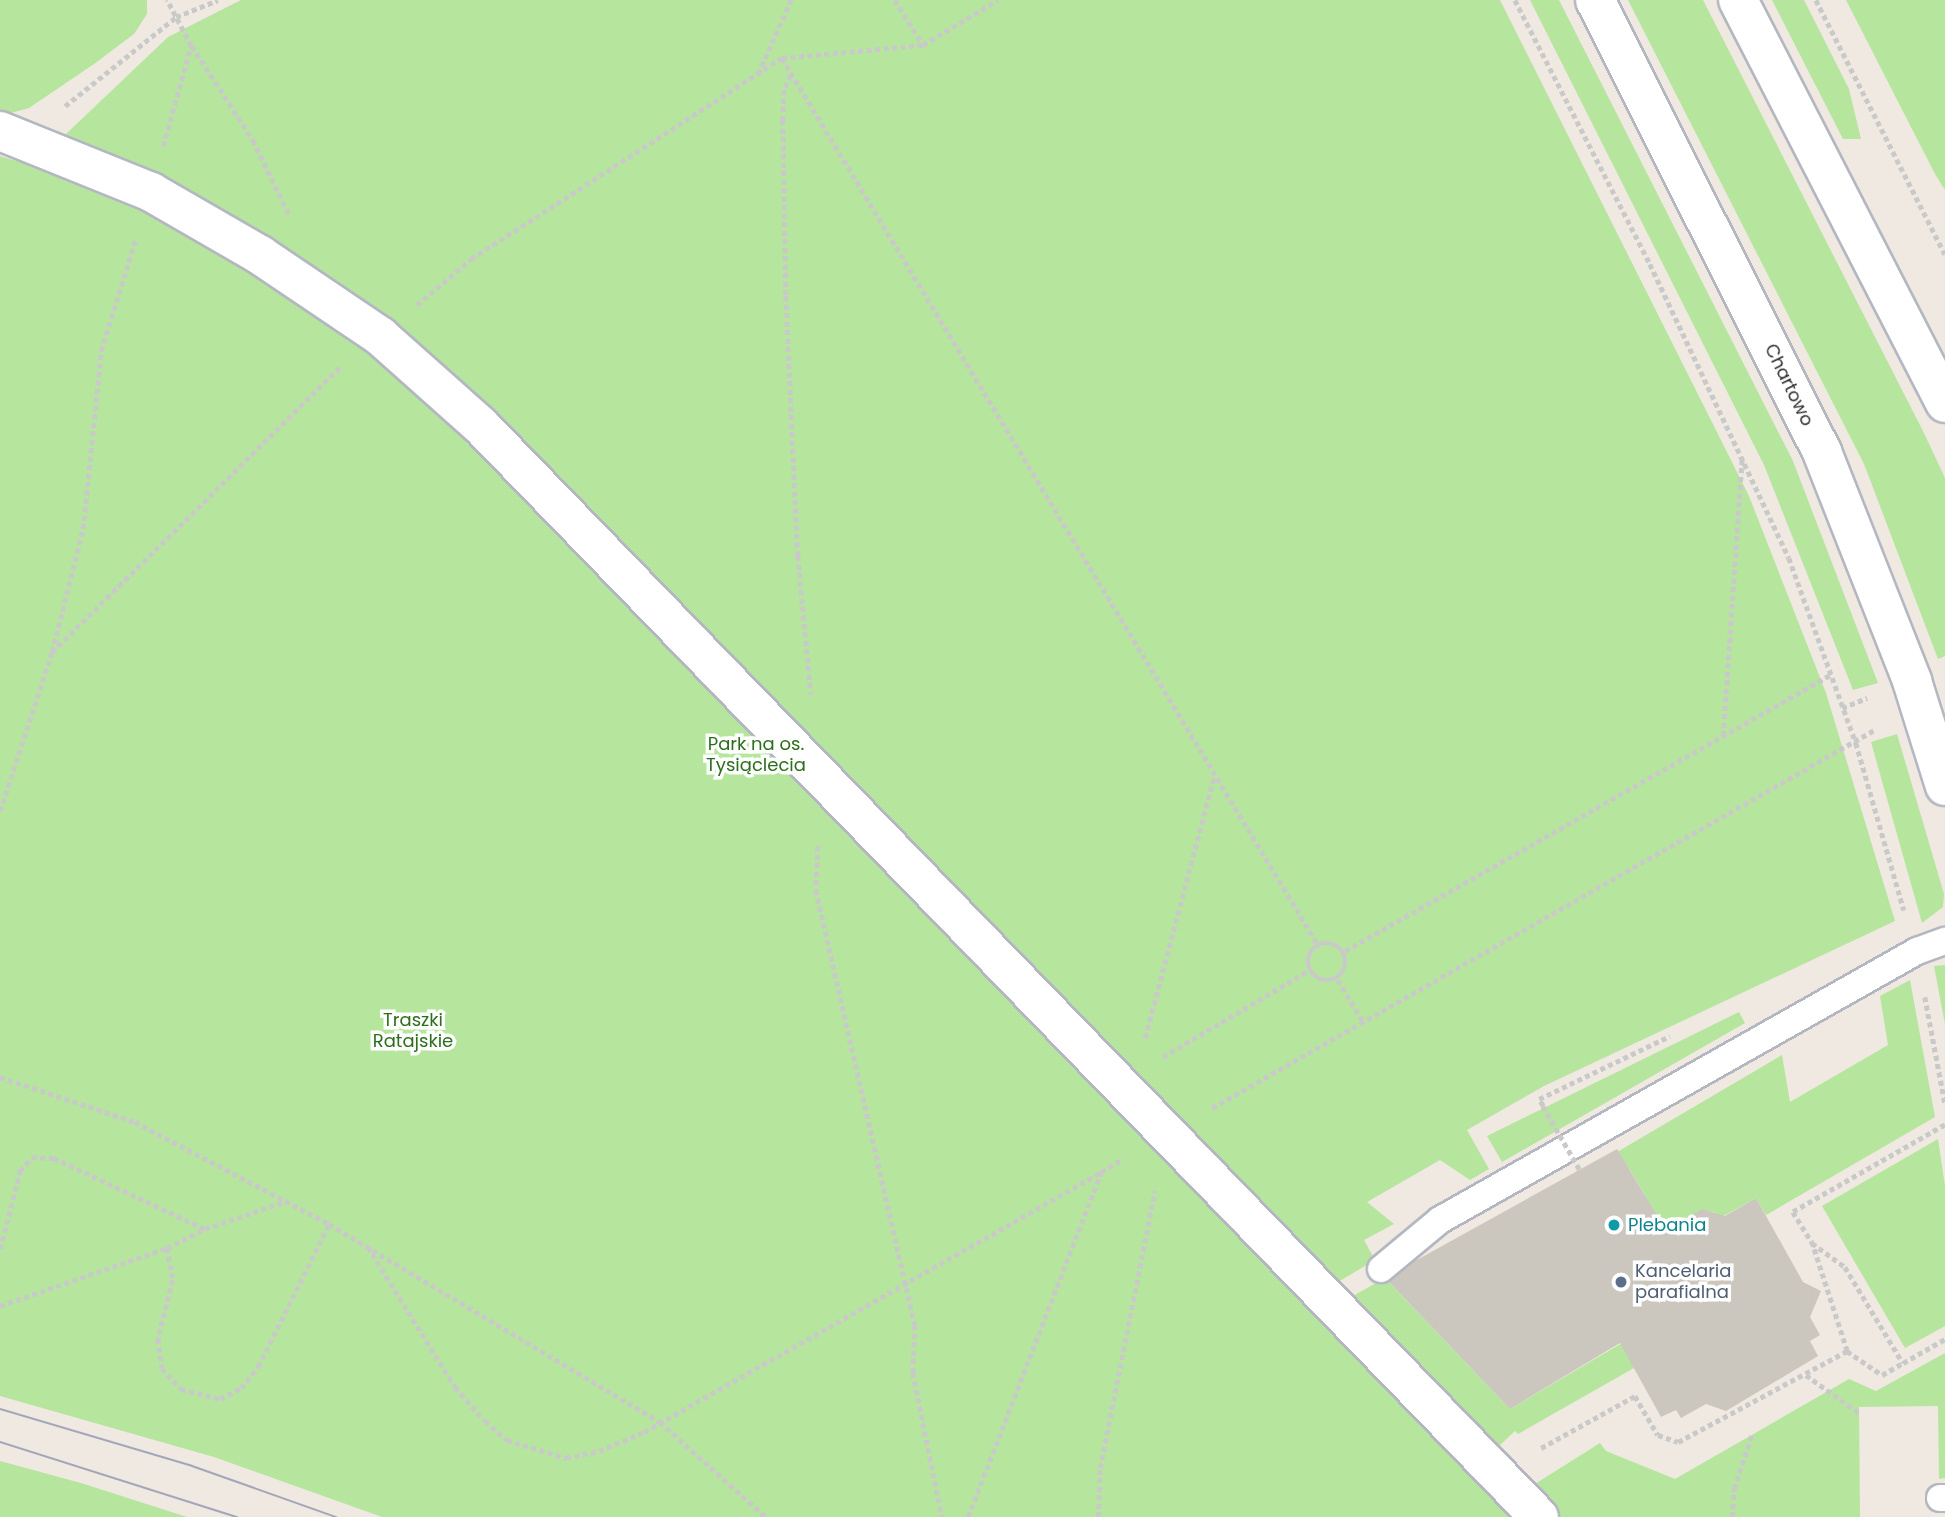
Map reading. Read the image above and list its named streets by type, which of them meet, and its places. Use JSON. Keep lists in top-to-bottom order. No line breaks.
{"streets":{"street":["Chartowo"]},"parks":["Park na os. Tysiąclecia","Traszki Ratajskie"],"places":["Plebania","Kancelaria parafialna"]}
